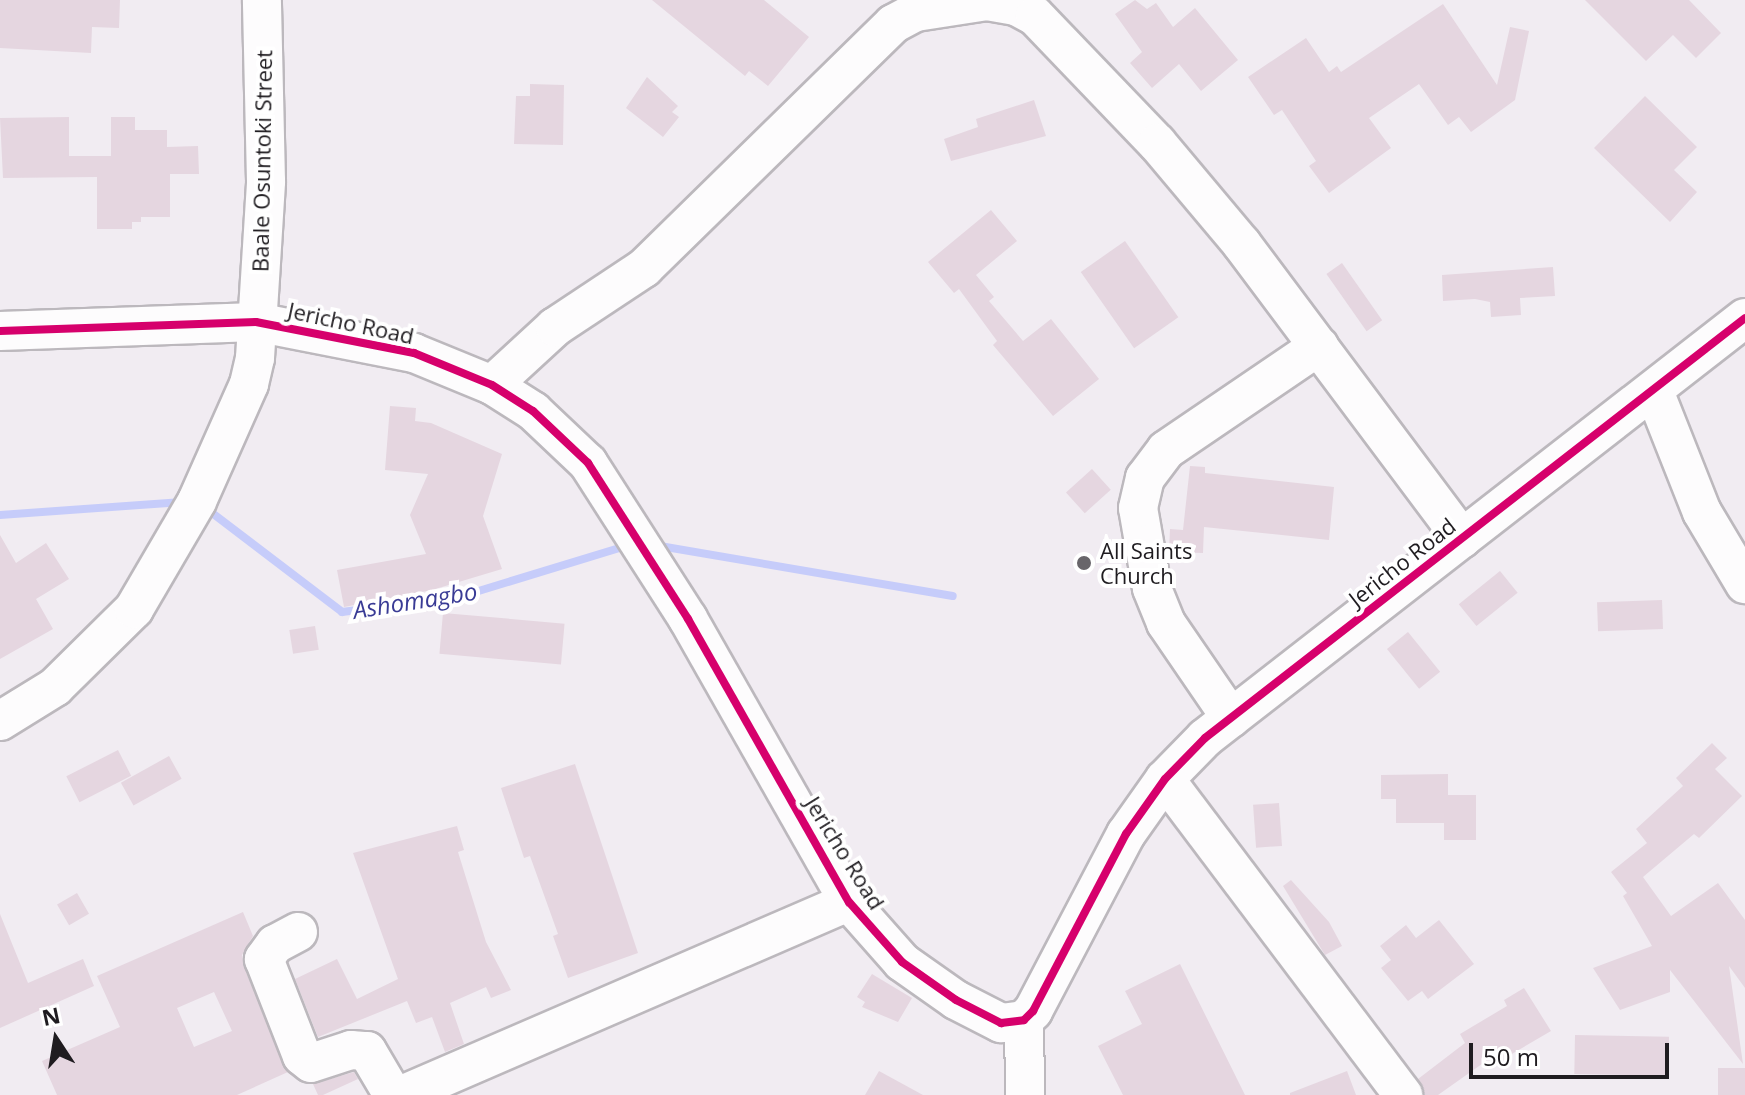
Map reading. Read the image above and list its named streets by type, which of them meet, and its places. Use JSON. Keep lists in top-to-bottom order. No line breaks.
{"streets":{"street":["Baale Osuntoki Street","Jericho Road"]},"crossings":[["Baale Osuntoki Street","Jericho Road"]],"water":["Ashomagbo"],"places":["All Saints Church"],"scale_bar":"50 m","north":"top"}
